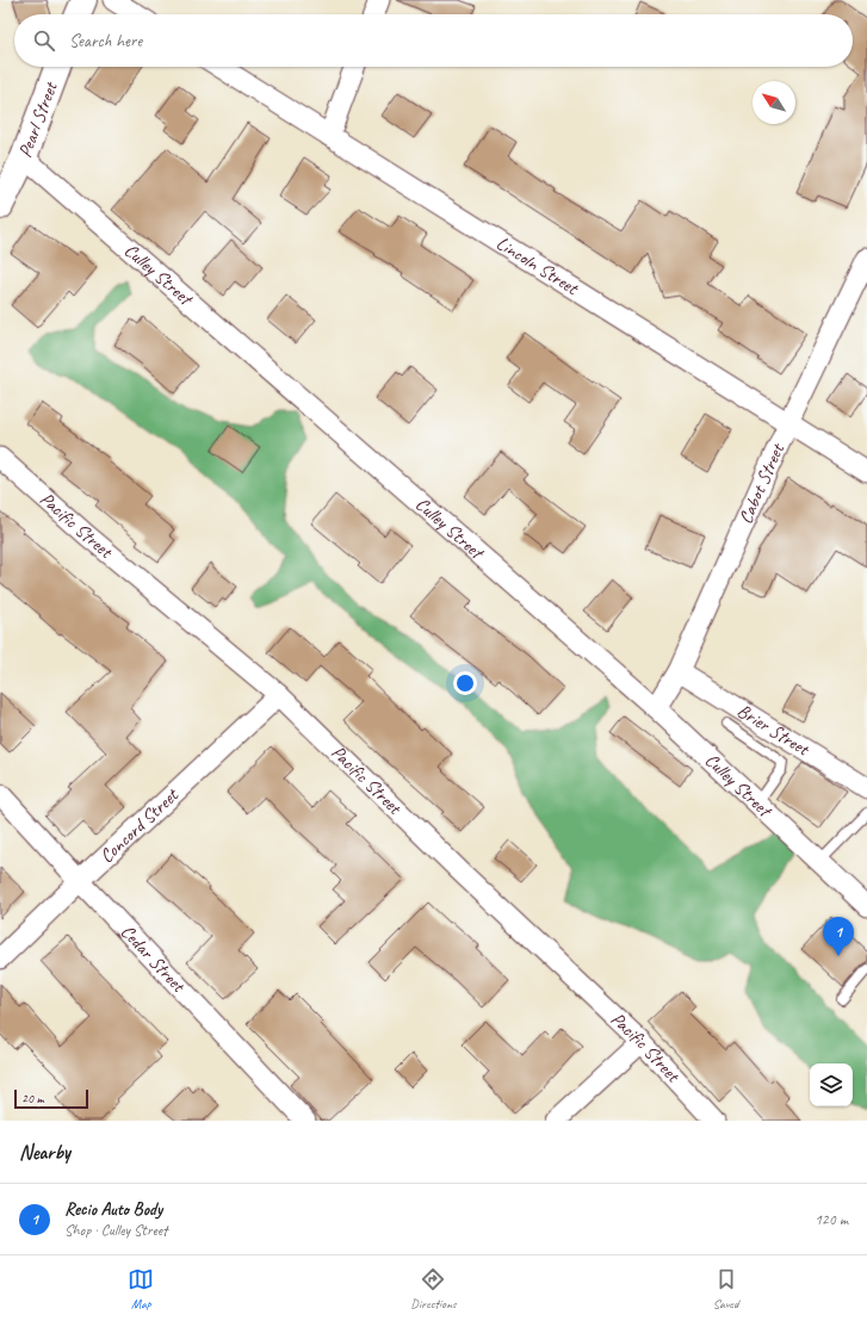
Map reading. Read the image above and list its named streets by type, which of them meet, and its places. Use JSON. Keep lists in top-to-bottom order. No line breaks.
{"streets":{"main road":["Pearl Street"],"street":["Lincoln Street","Culley Street","Cabot Street","Pacific Street","Brier Street","Concord Street","Cedar Street"]},"crossings":[["Pearl Street","Culley Street"],["Lincoln Street","Cabot Street"],["Culley Street","Cabot Street"],["Cabot Street","Brier Street"],["Pacific Street","Concord Street"],["Concord Street","Cedar Street"]],"scale_bar":"20 m","north":"top left","page":{"search":"Search here","pins":"1","scale":"20 m","heading":"Nearby","list":[{"mark":"1","name":"Recio Auto Body","note":"Shop · Culley Street","value":"120 m"}],"nav":["Map","Directions","Saved"]}}
